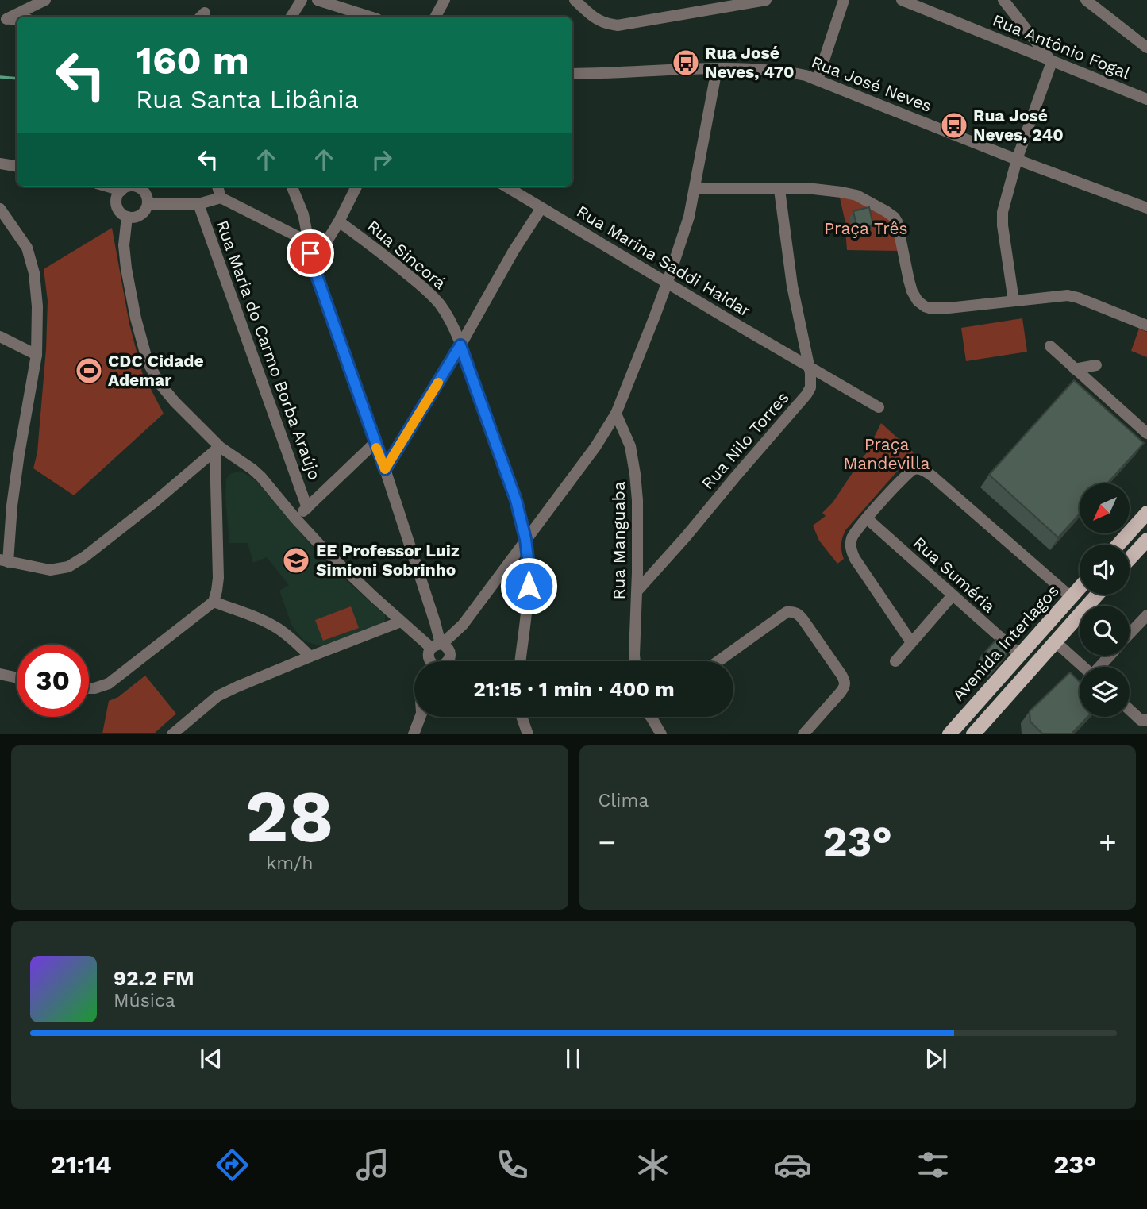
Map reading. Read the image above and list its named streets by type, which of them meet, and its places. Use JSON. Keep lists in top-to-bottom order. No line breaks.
{"streets":{"main road":["Avenida Interlagos"],"street":["Rua Antônio Fogal","Rua José Neves","Rua Sincorá","Rua Marina Saddi Haidar","Rua Maria do Carmo Borba Araújo","Rua Nilo Torres","Rua Manguaba","Rua Suméria"]},"crossings":[["Rua Marina Saddi Haidar","Rua Nilo Torres"],["Rua Nilo Torres","Rua Manguaba"],["Rua Suméria","Avenida Interlagos"]],"parks":["Praça Três","Praça Mandevilla"],"places":{"bus stop":["Rua José Neves, 470","Rua José Neves, 240"],"sports":["CDC Cidade Ademar"],"school or university":["EE Professor Luiz Simioni Sobrinho"]},"north":"bottom left","page":{"turn":["160 m","Rua Santa Libânia"],"limit":"30","trip":"21:15 · 1 min · 400 m","tile":[["28","km/h"],"Clima"],"heat":["−","23°","+"],"song":["92.2 FM","Música"],"tabs":["21:14","23°"]}}
